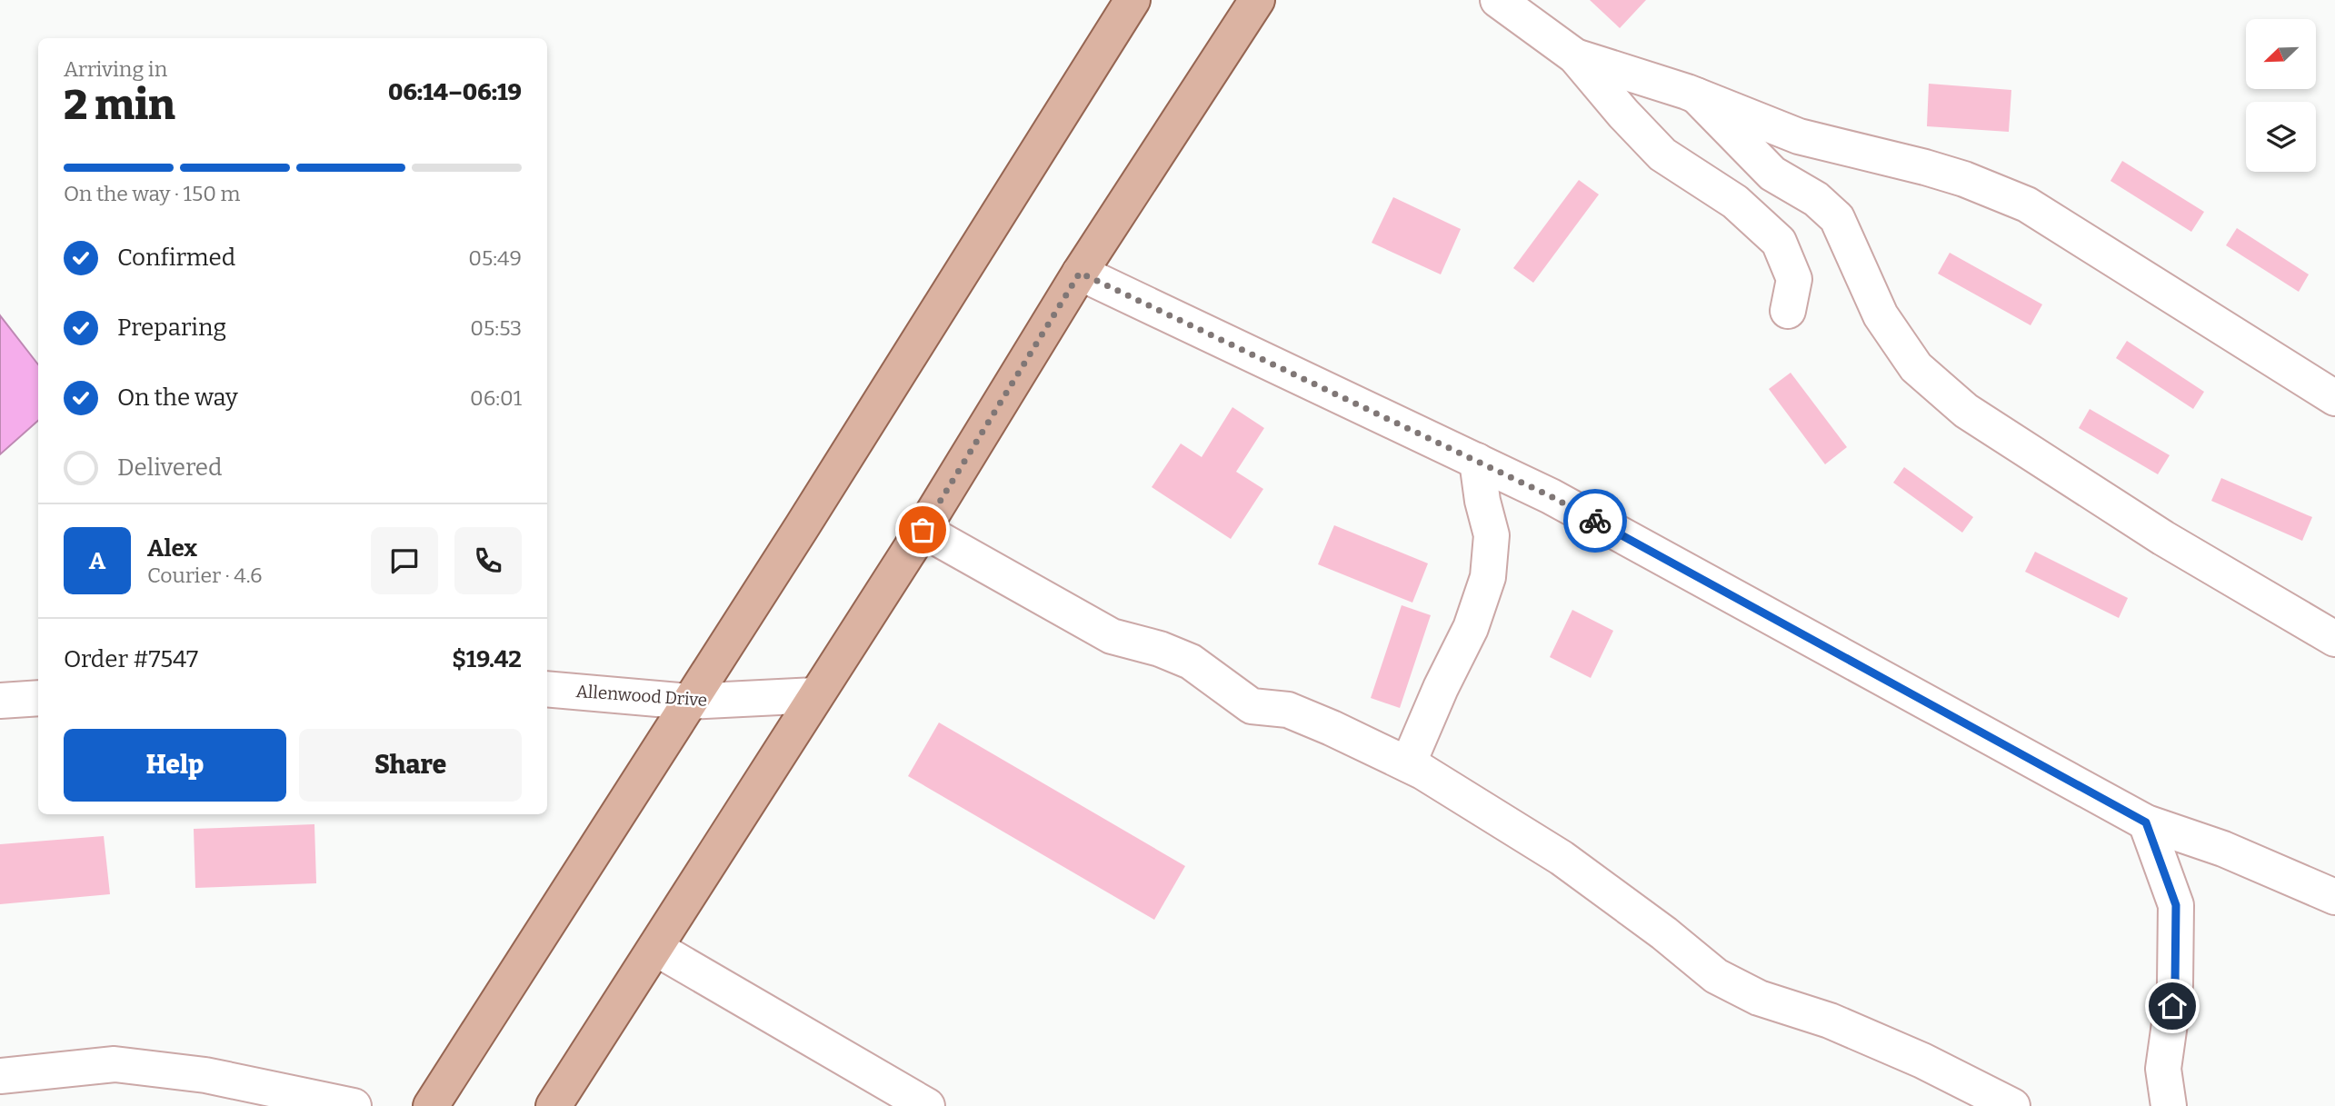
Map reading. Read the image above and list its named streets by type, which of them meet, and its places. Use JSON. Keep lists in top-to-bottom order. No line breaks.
{"streets":{"street":["Allenwood Drive"]},"north":"bottom left","page":{"heading":["2 min","Arriving in","06:14–06:19"],"panel":["Alex","Courier · 4.6","Order #7547","$19.42"],"bar":"On the way · 150 m","list":[["Confirmed","05:49"],["Preparing","05:53"],["On the way","06:01"],"Delivered"],"round":"A","buttons":["Help","Share"]}}
